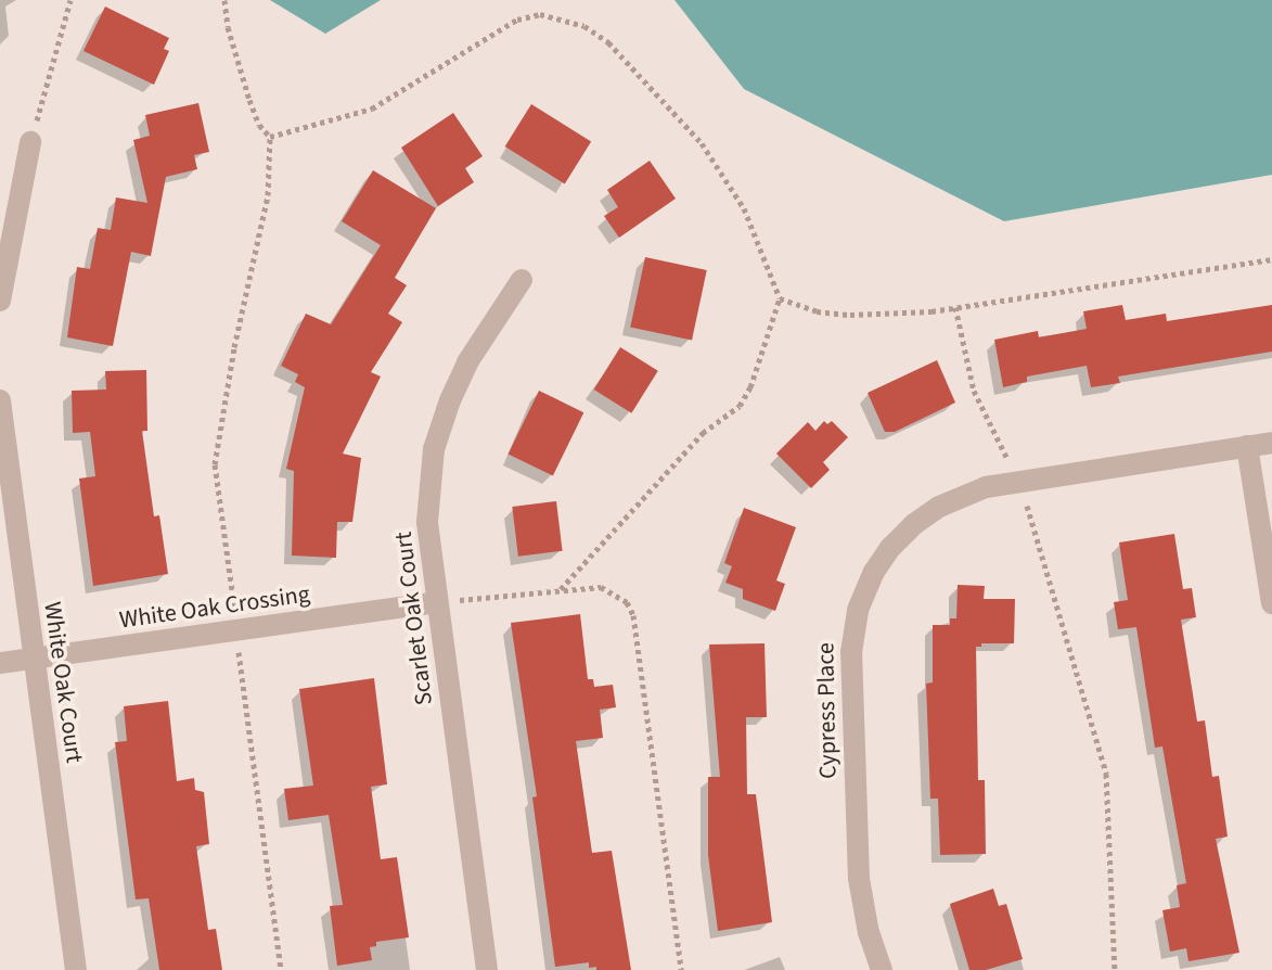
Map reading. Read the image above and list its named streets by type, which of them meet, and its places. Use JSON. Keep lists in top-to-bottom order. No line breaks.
{"streets":{"street":["White Oak Crossing","Scarlet Oak Court","White Oak Court","Cypress Place"]},"crossings":[["White Oak Crossing","Scarlet Oak Court"],["White Oak Crossing","White Oak Court"]]}
